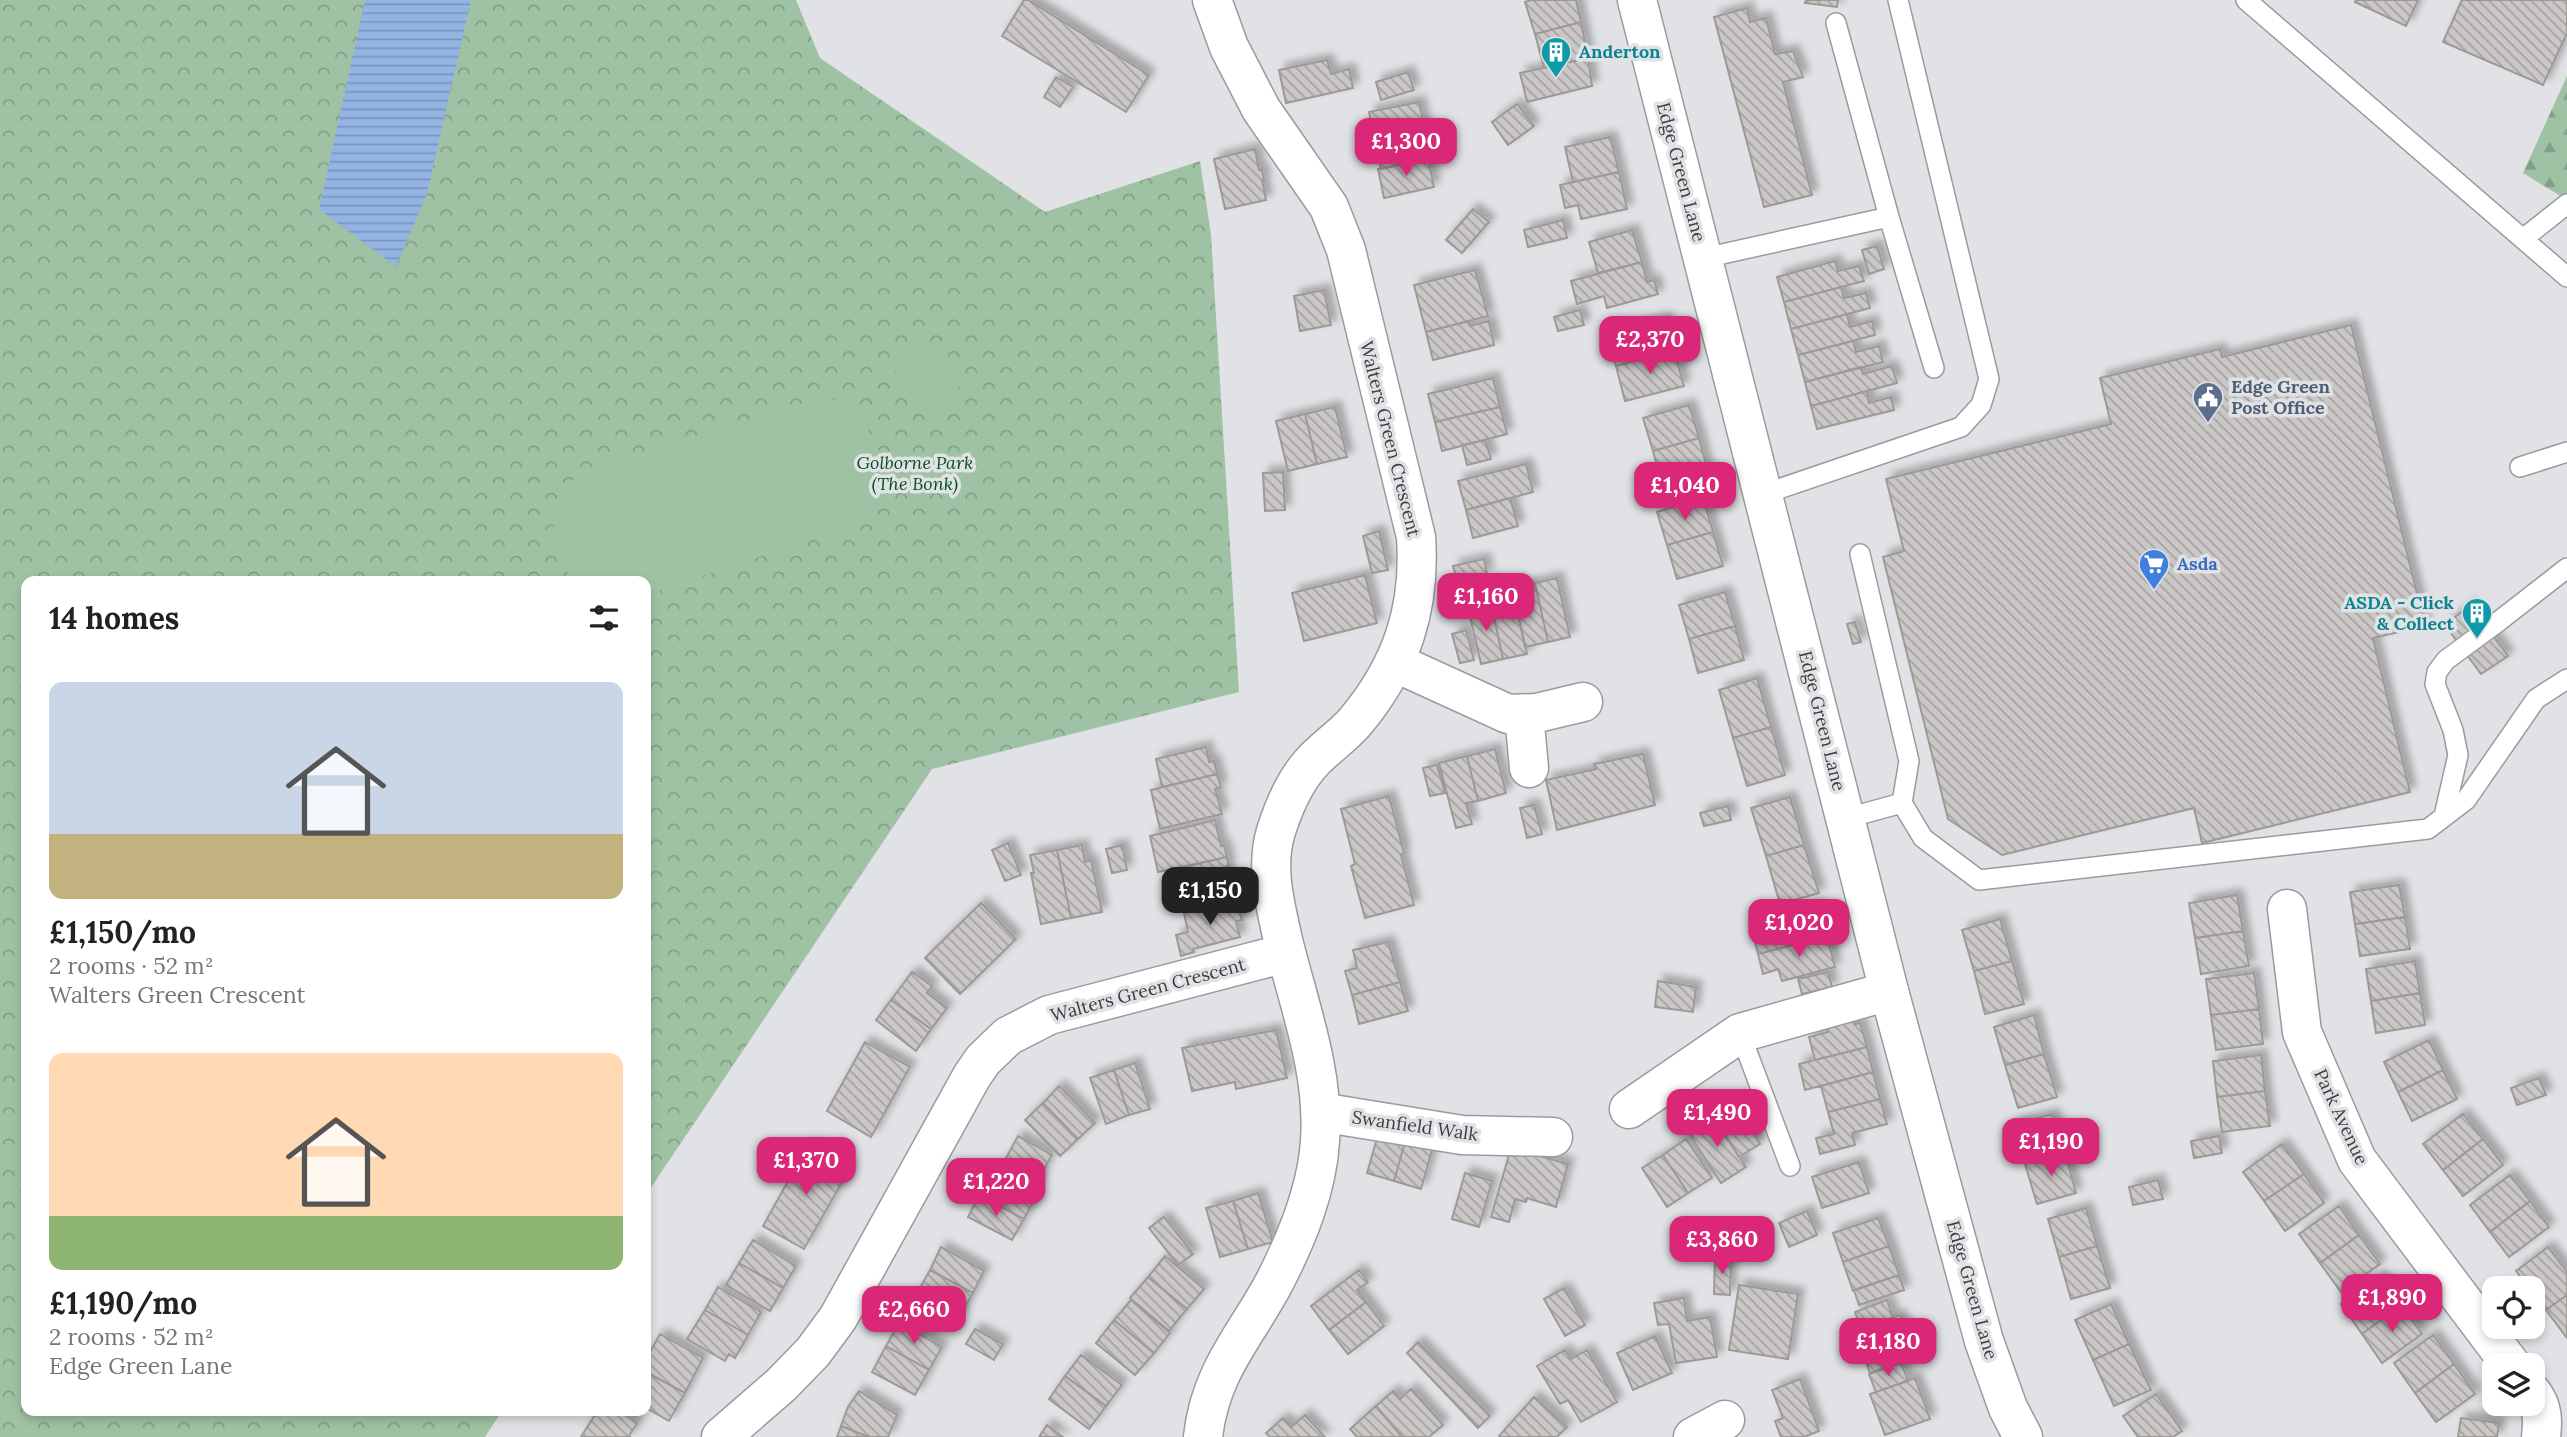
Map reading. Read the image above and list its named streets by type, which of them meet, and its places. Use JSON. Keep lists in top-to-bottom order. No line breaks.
{"streets":{"street":["Edge Green Lane","Walters Green Crescent","Park Avenue","Swanfield Walk"]},"crossings":[["Walters Green Crescent","Swanfield Walk"]],"parks":["Golborne Park (The Bonk)"],"places":{"building":["Anderton","ASDA - Click & Collect"],"public building":["Edge Green Post Office"],"supermarket":["Asda"]},"page":{"price":["£1,300","£2,370","£1,040","£1,160","£1,150","£1,020","£1,490","£1,190","£1,370","£1,220","£3,860","£1,890","£2,660","£1,180"],"heading":"14 homes","list":[{"name":"£1,150/mo","note":"2 rooms · 52 m² · Walters Green Crescent"},{"name":"£1,190/mo","note":"2 rooms · 52 m² · Edge Green Lane"}]}}
